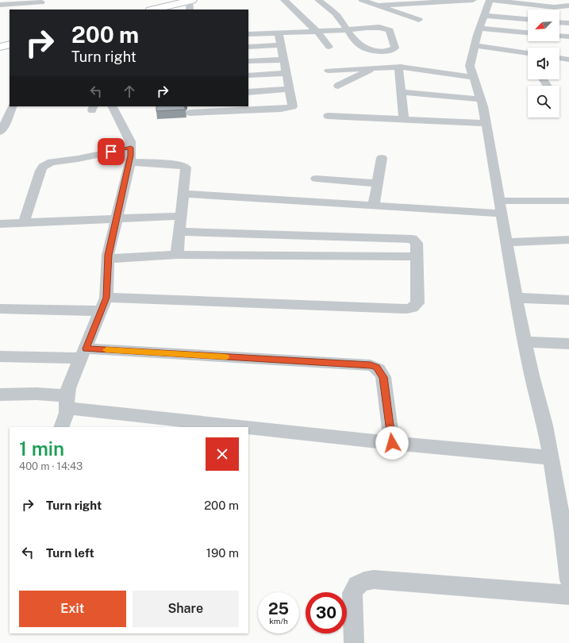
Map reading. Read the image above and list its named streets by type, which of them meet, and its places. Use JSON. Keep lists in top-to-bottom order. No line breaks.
{"north":"bottom left","page":{"turn":["200 m","Turn right"],"heading":["1 min","400 m · 14:43"],"list":[{"name":"Turn right","value":"200 m"},{"name":"Turn left","value":"190 m"}],"buttons":["Exit","Share"],"speed":"25 km/h","limit":"30"}}
